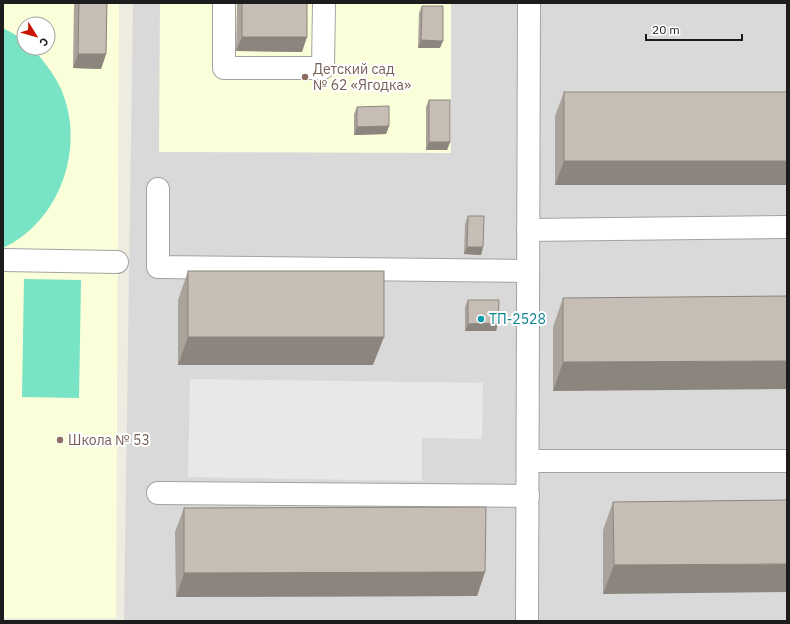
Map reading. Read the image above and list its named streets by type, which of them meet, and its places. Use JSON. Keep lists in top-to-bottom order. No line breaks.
{"places":["Детский сад № 62 «Ягодка»","ТП-2528","Школа № 53"],"scale_bar":"20 m","north":"bottom right"}
